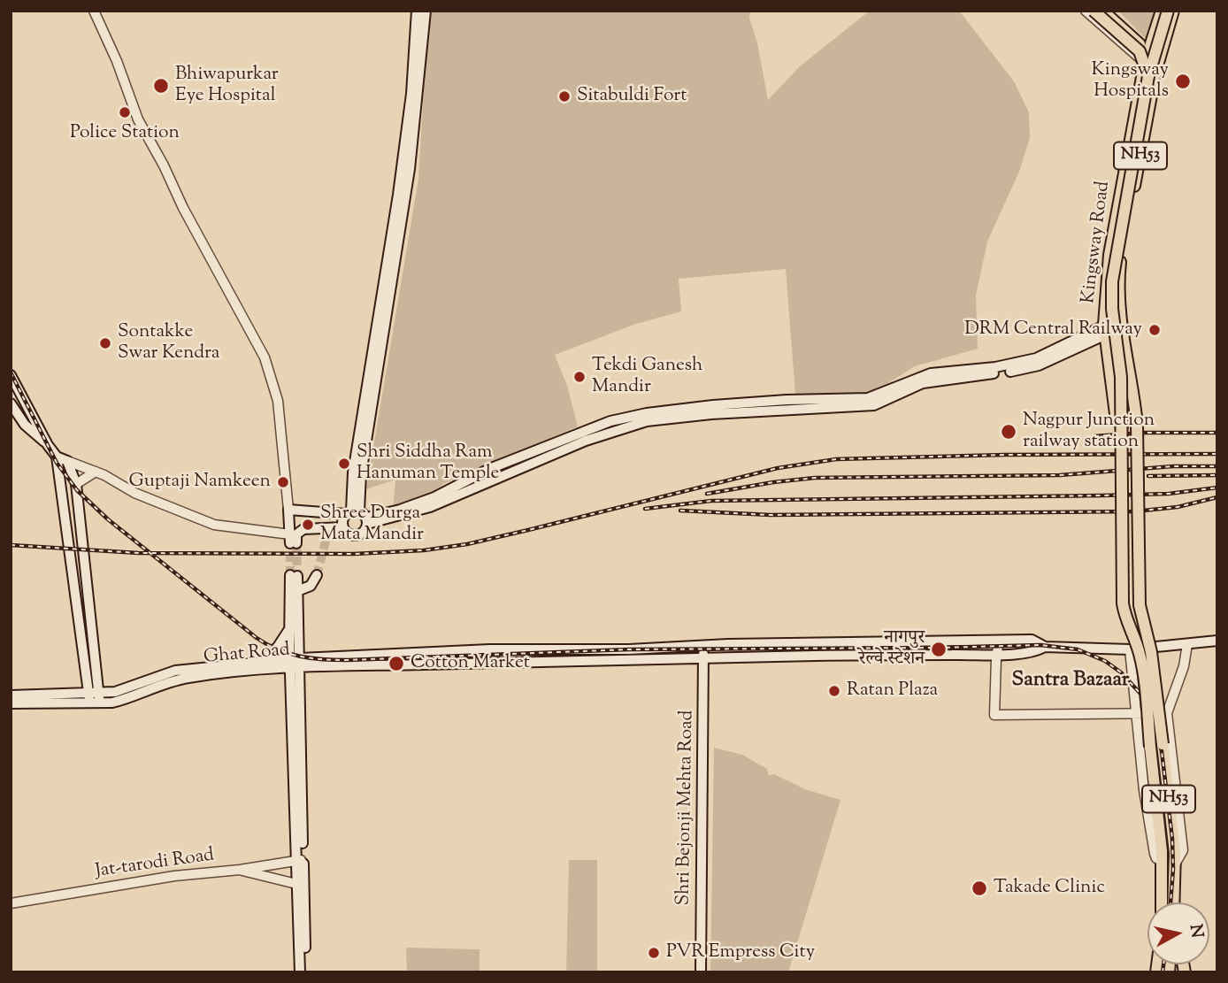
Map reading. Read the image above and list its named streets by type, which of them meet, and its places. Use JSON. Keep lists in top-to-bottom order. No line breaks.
{"streets":{"main road":["NH53","Kingsway Road","Ghat Road","Shri Bejonji Mehta Road"],"street":["Jat-tarodi Road"]},"crossings":[["NH53","Kingsway Road"],["Ghat Road","Shri Bejonji Mehta Road"]],"districts":["Santra Bazaar"],"places":["Kingsway Hospitals","Bhiwapurkar Eye Hospital","Sitabuldi Fort","Police Station","DRM Central Railway","Sontakke Swar Kendra","Tekdi Ganesh Mandir","Nagpur Junction railway station","Shri Siddha Ram Hanuman Temple","Guptaji Namkeen","Shree Durga Mata Mandir","नागपुर रेल्वे स्टेशन","Cotton Market","Ratan Plaza","Takade Clinic","PVR Empress City"],"north":"right"}
